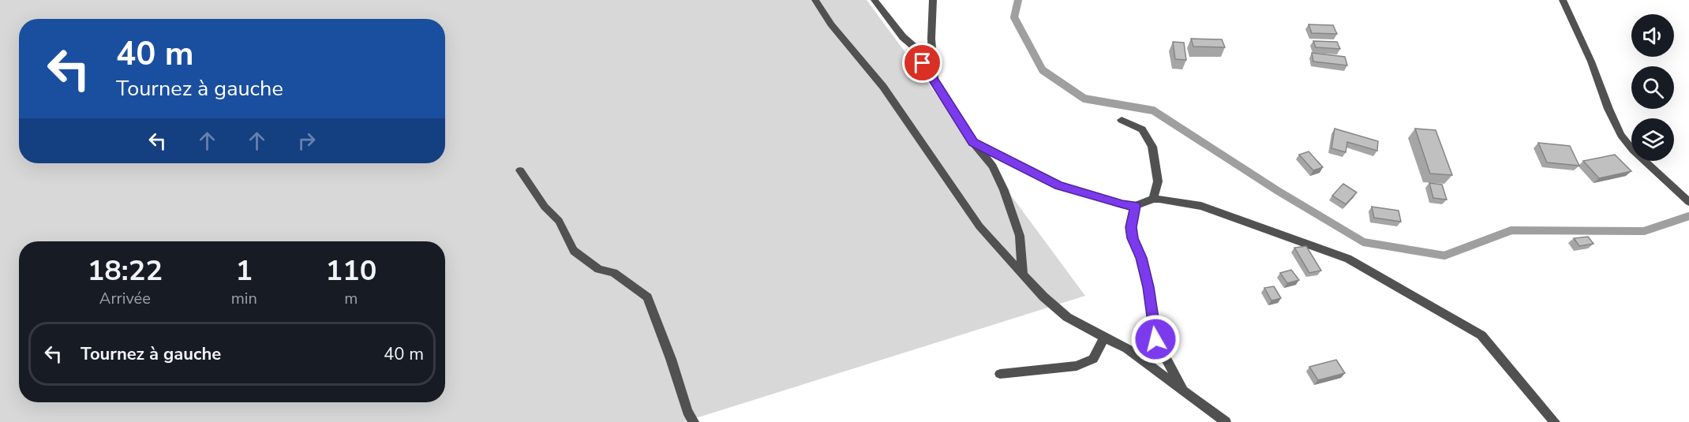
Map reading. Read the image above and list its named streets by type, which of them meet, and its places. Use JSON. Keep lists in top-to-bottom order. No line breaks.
{"page":{"turn":["40 m","Tournez à gauche"],"eta":["18:22","Arrivée","1","min","110","m"],"list":[{"name":"Tournez à gauche","value":"40 m"}]}}
